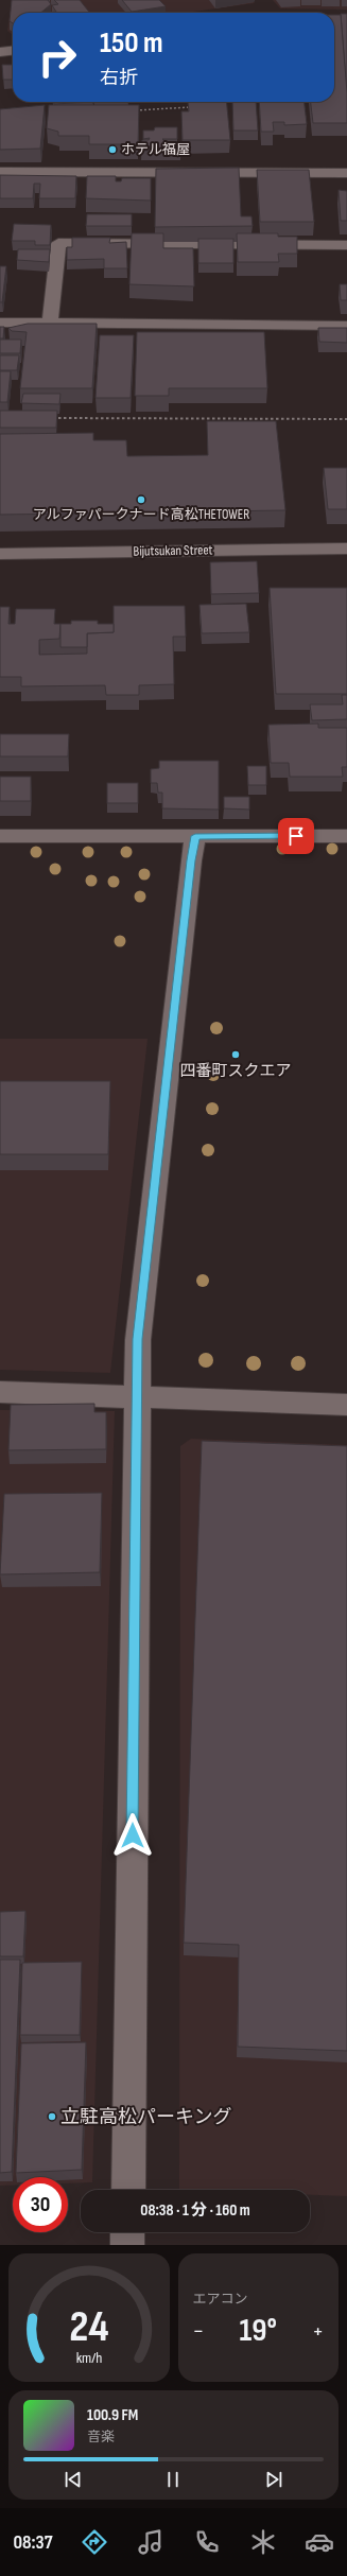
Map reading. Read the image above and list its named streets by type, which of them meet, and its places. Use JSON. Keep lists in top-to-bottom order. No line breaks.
{"streets":{"street":["Bijutsukan Street"]},"places":["ホテル福屋","アルファパークナード高松THETOWER","四番町スクエア","立駐高松パーキング"],"page":{"turn":["150 m","右折"],"limit":"30","trip":"08:38 · 1 分 · 160 m","tile":"エアコン","heat":["−","19°","+"],"song":["100.9 FM","音楽"],"tabs":"08:37","gauge":["24","km/h"]}}
